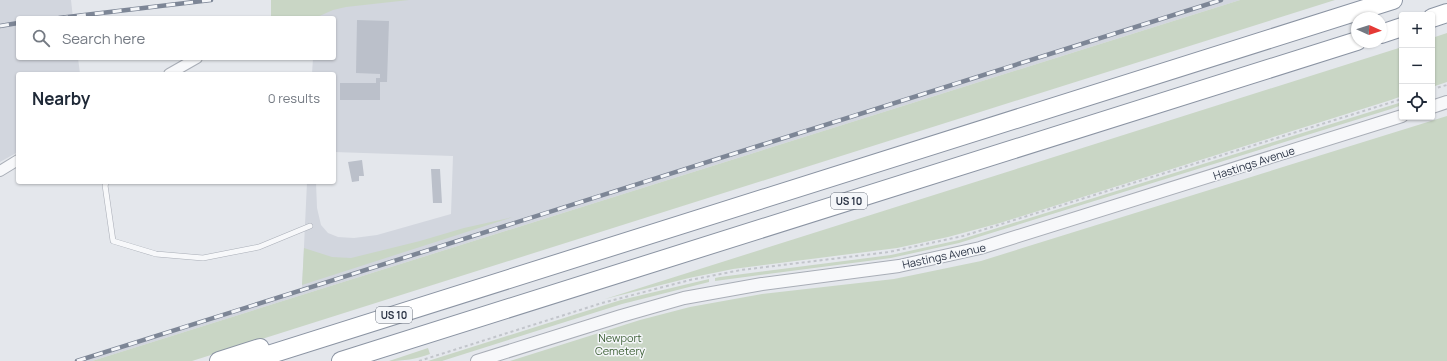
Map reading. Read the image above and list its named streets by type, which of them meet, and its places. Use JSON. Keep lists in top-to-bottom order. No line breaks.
{"streets":{"highway":["US 10"],"street":["Hastings Avenue"]},"parks":["Newport Cemetery"],"north":"right","page":{"map_buttons":["+","−"],"search":"Search here","heading":["Nearby","0 results"]}}
